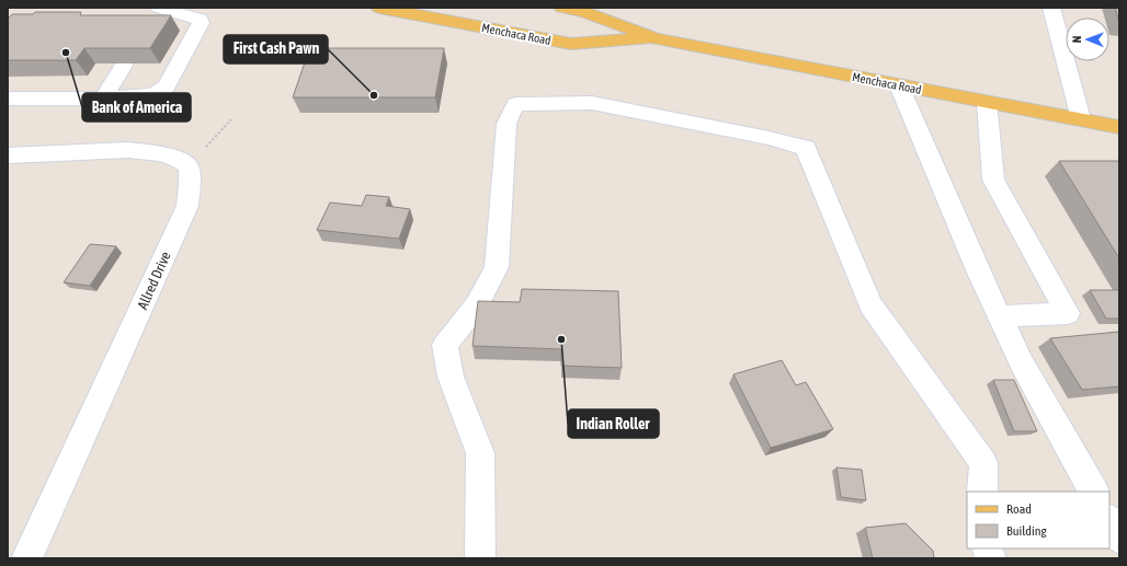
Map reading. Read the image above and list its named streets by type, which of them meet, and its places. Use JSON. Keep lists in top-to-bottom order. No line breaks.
{"streets":{"main road":["Menchaca Road"],"street":["Allred Drive"]},"places":["Bank of America","First Cash Pawn","Indian Roller"],"legend":["Road","Building"],"north":"left"}
